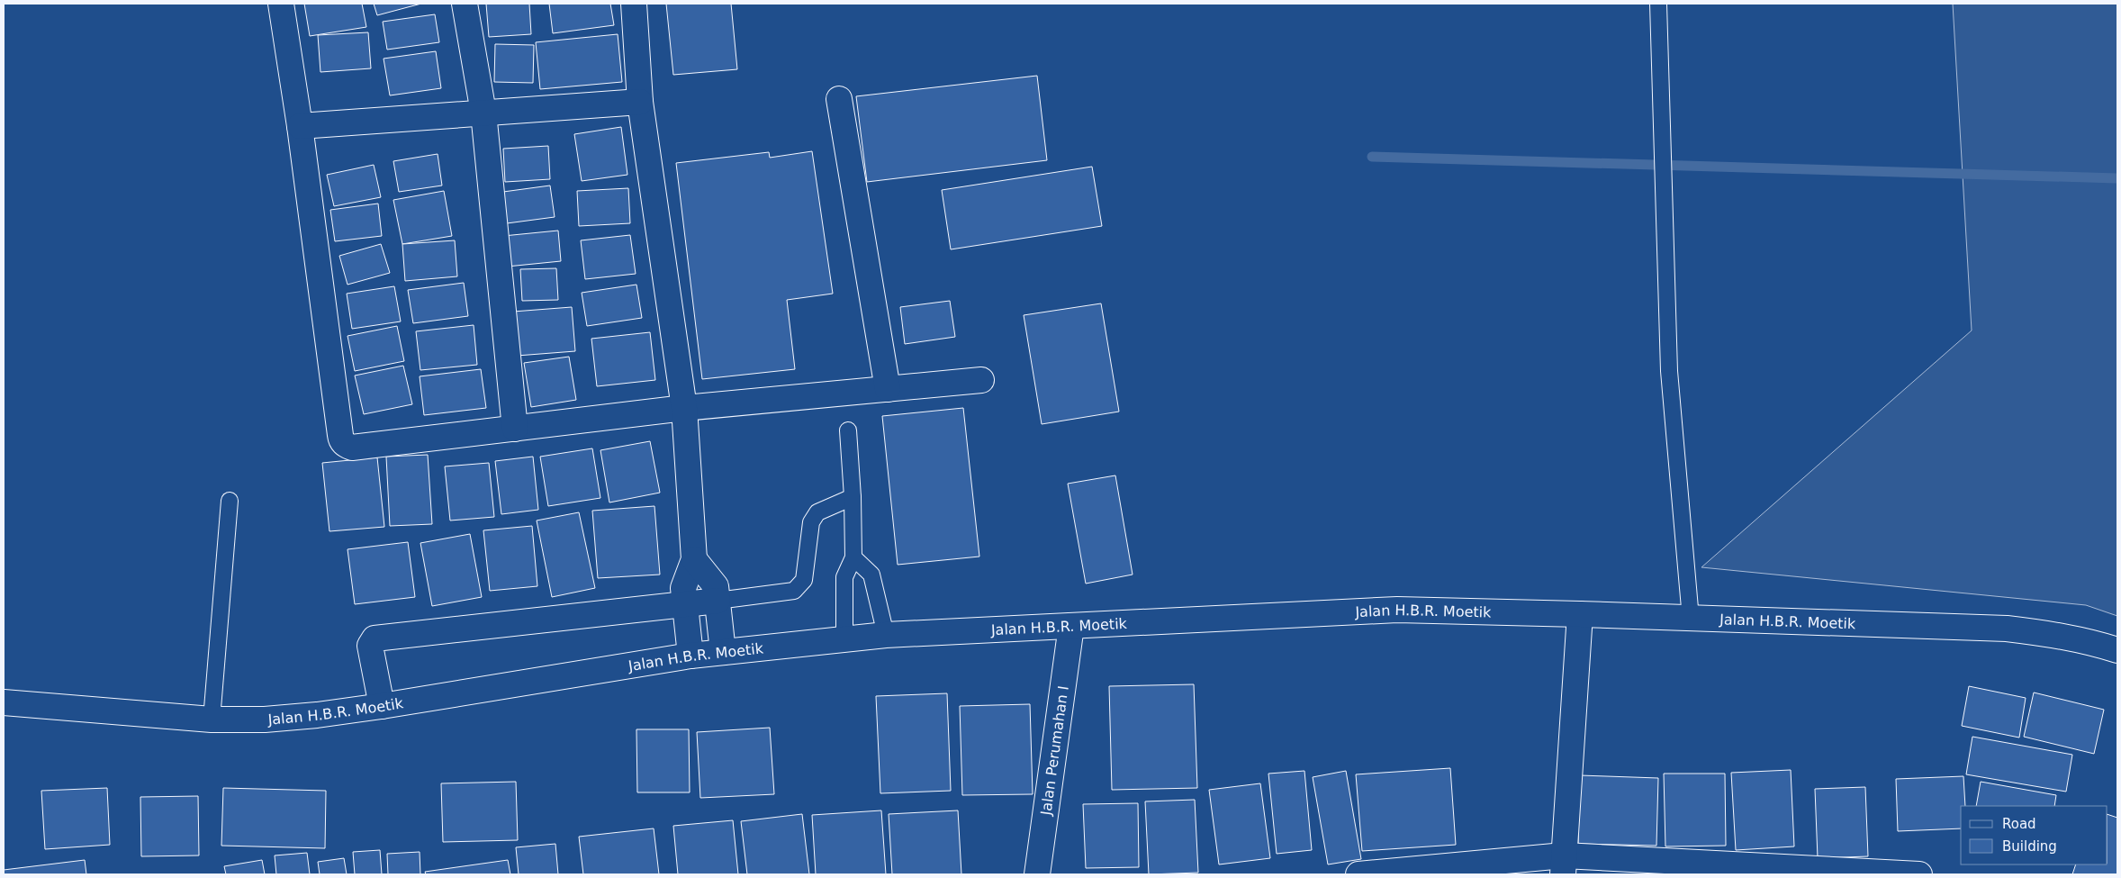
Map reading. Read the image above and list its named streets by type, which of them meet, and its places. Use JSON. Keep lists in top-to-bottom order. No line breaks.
{"streets":{"street":["Jalan H.B.R. Moetik","Jalan Perumahan I"]},"crossings":[["Jalan H.B.R. Moetik","Jalan Perumahan I"]],"legend":["Road","Building"]}
